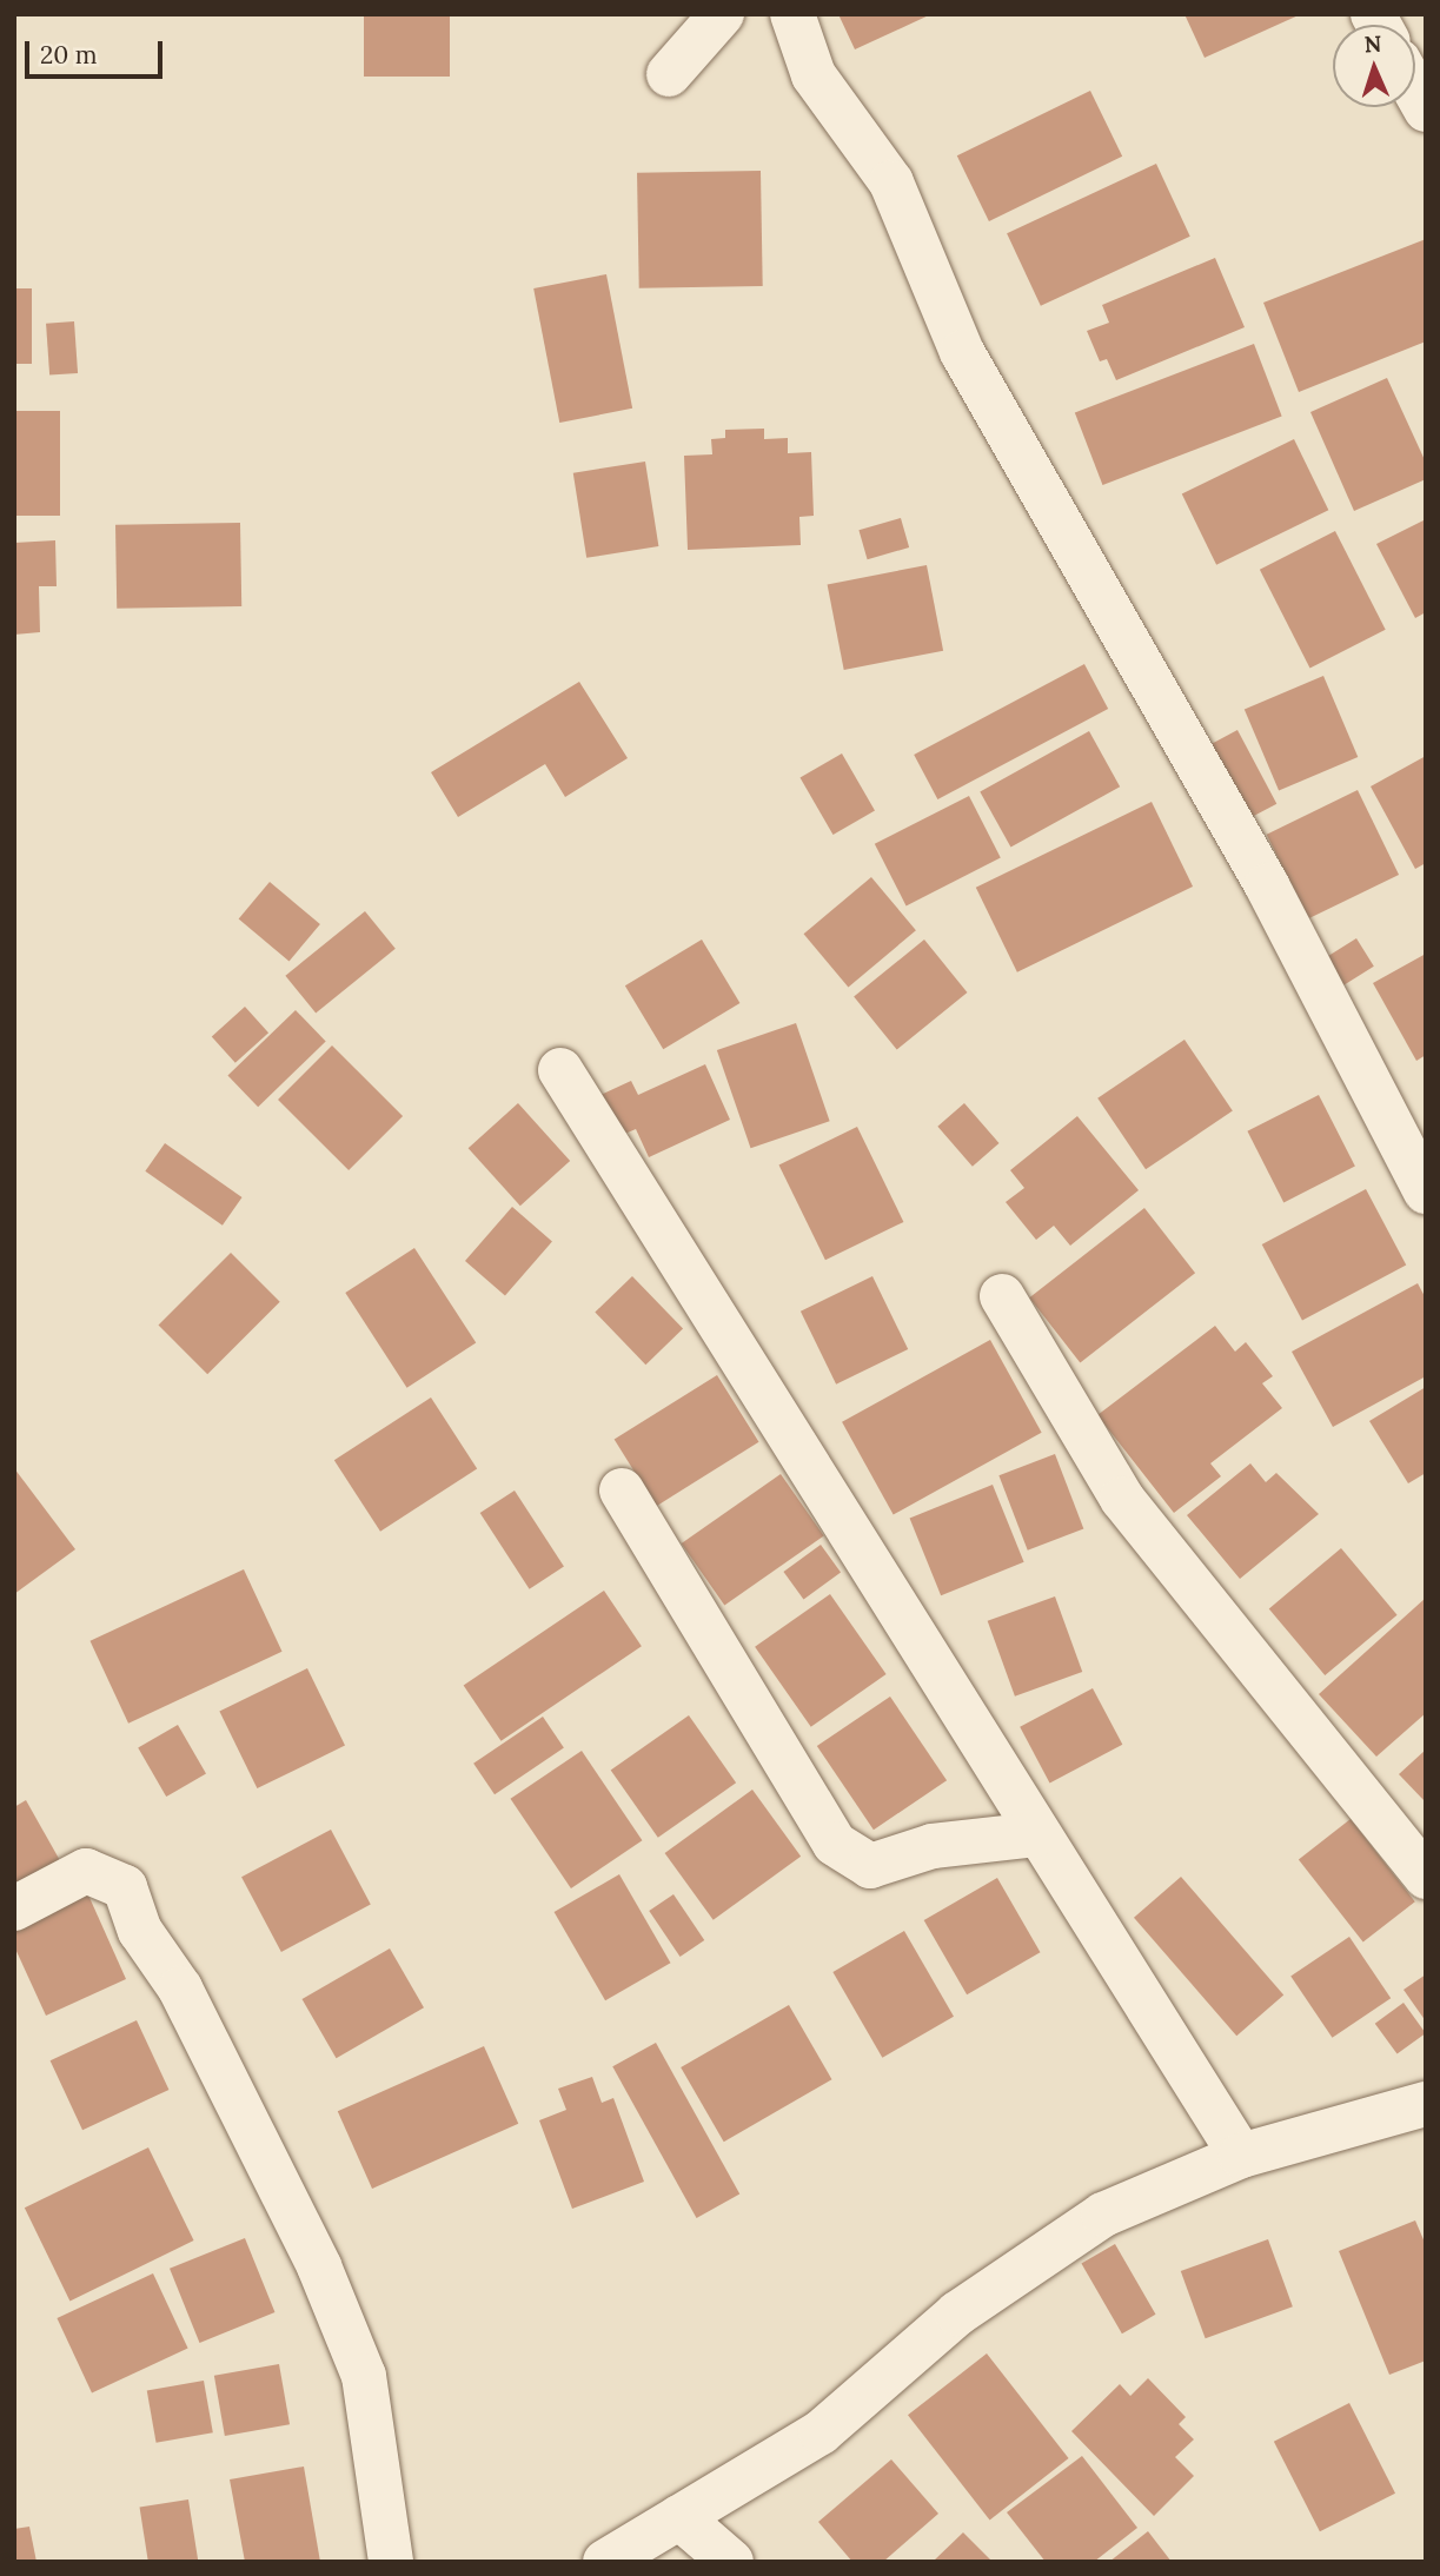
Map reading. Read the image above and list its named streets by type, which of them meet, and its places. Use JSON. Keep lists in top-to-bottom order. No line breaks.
{"scale_bar":"20 m","north":"top"}
